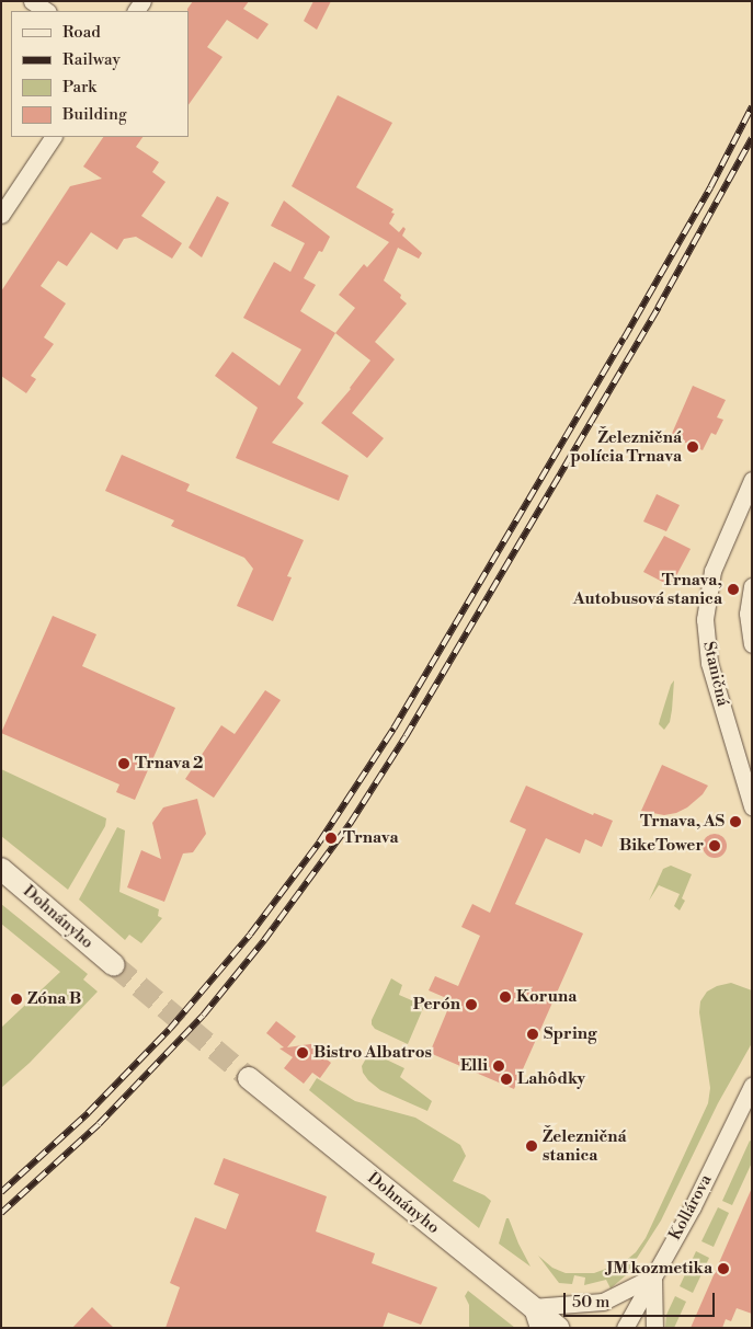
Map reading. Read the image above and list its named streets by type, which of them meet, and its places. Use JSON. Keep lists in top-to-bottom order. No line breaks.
{"streets":{"street":["Staničná","Dohnányho","Kollárova"]},"places":["Železničná polícia Trnava","Trnava, Autobusová stanica","Trnava 2","Trnava, AS","Trnava","BikeTower","Koruna","Zóna B","Perón","Spring","Bistro Albatros","Elli","Lahôdky","Železničná stanica","JM kozmetika"],"legend":["Road","Railway","Park","Building"],"scale_bar":"50 m"}
